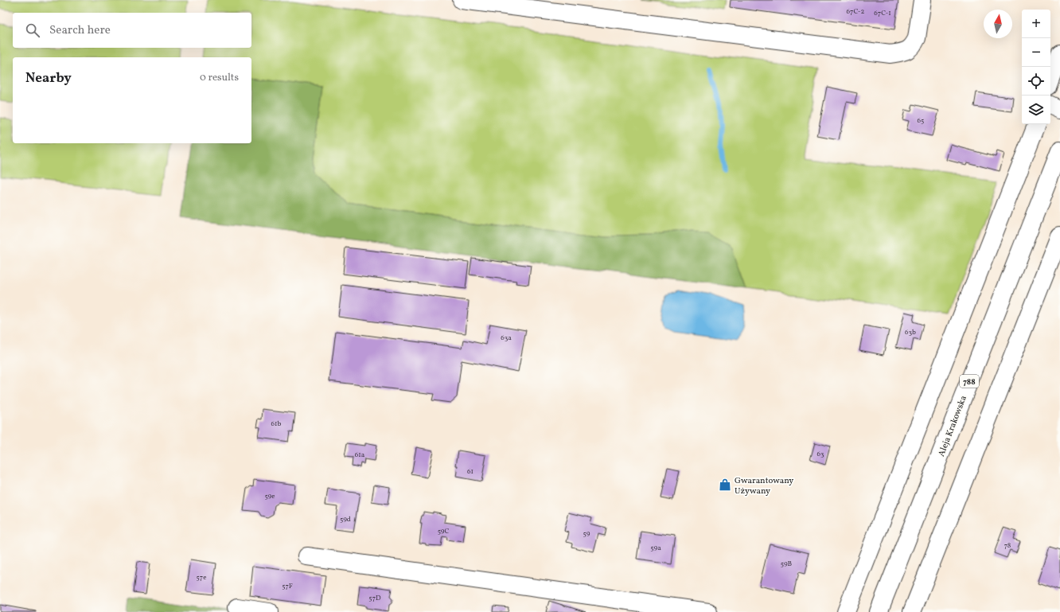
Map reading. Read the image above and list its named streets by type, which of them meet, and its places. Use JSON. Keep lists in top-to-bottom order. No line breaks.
{"streets":{"main road":["788","Aleja Krakowska"]},"places":{"shop":["Gwarantowany Używany"]},"house_numbers":["67C-2","67C-1","65","63b","63a","61b","63","61a","61","59e","59d","59C","59","78","59a","59B","57e","57F","57D"],"north":"top","page":{"map_buttons":["+","−"],"search":"Search here","heading":["Nearby","0 results"]}}
